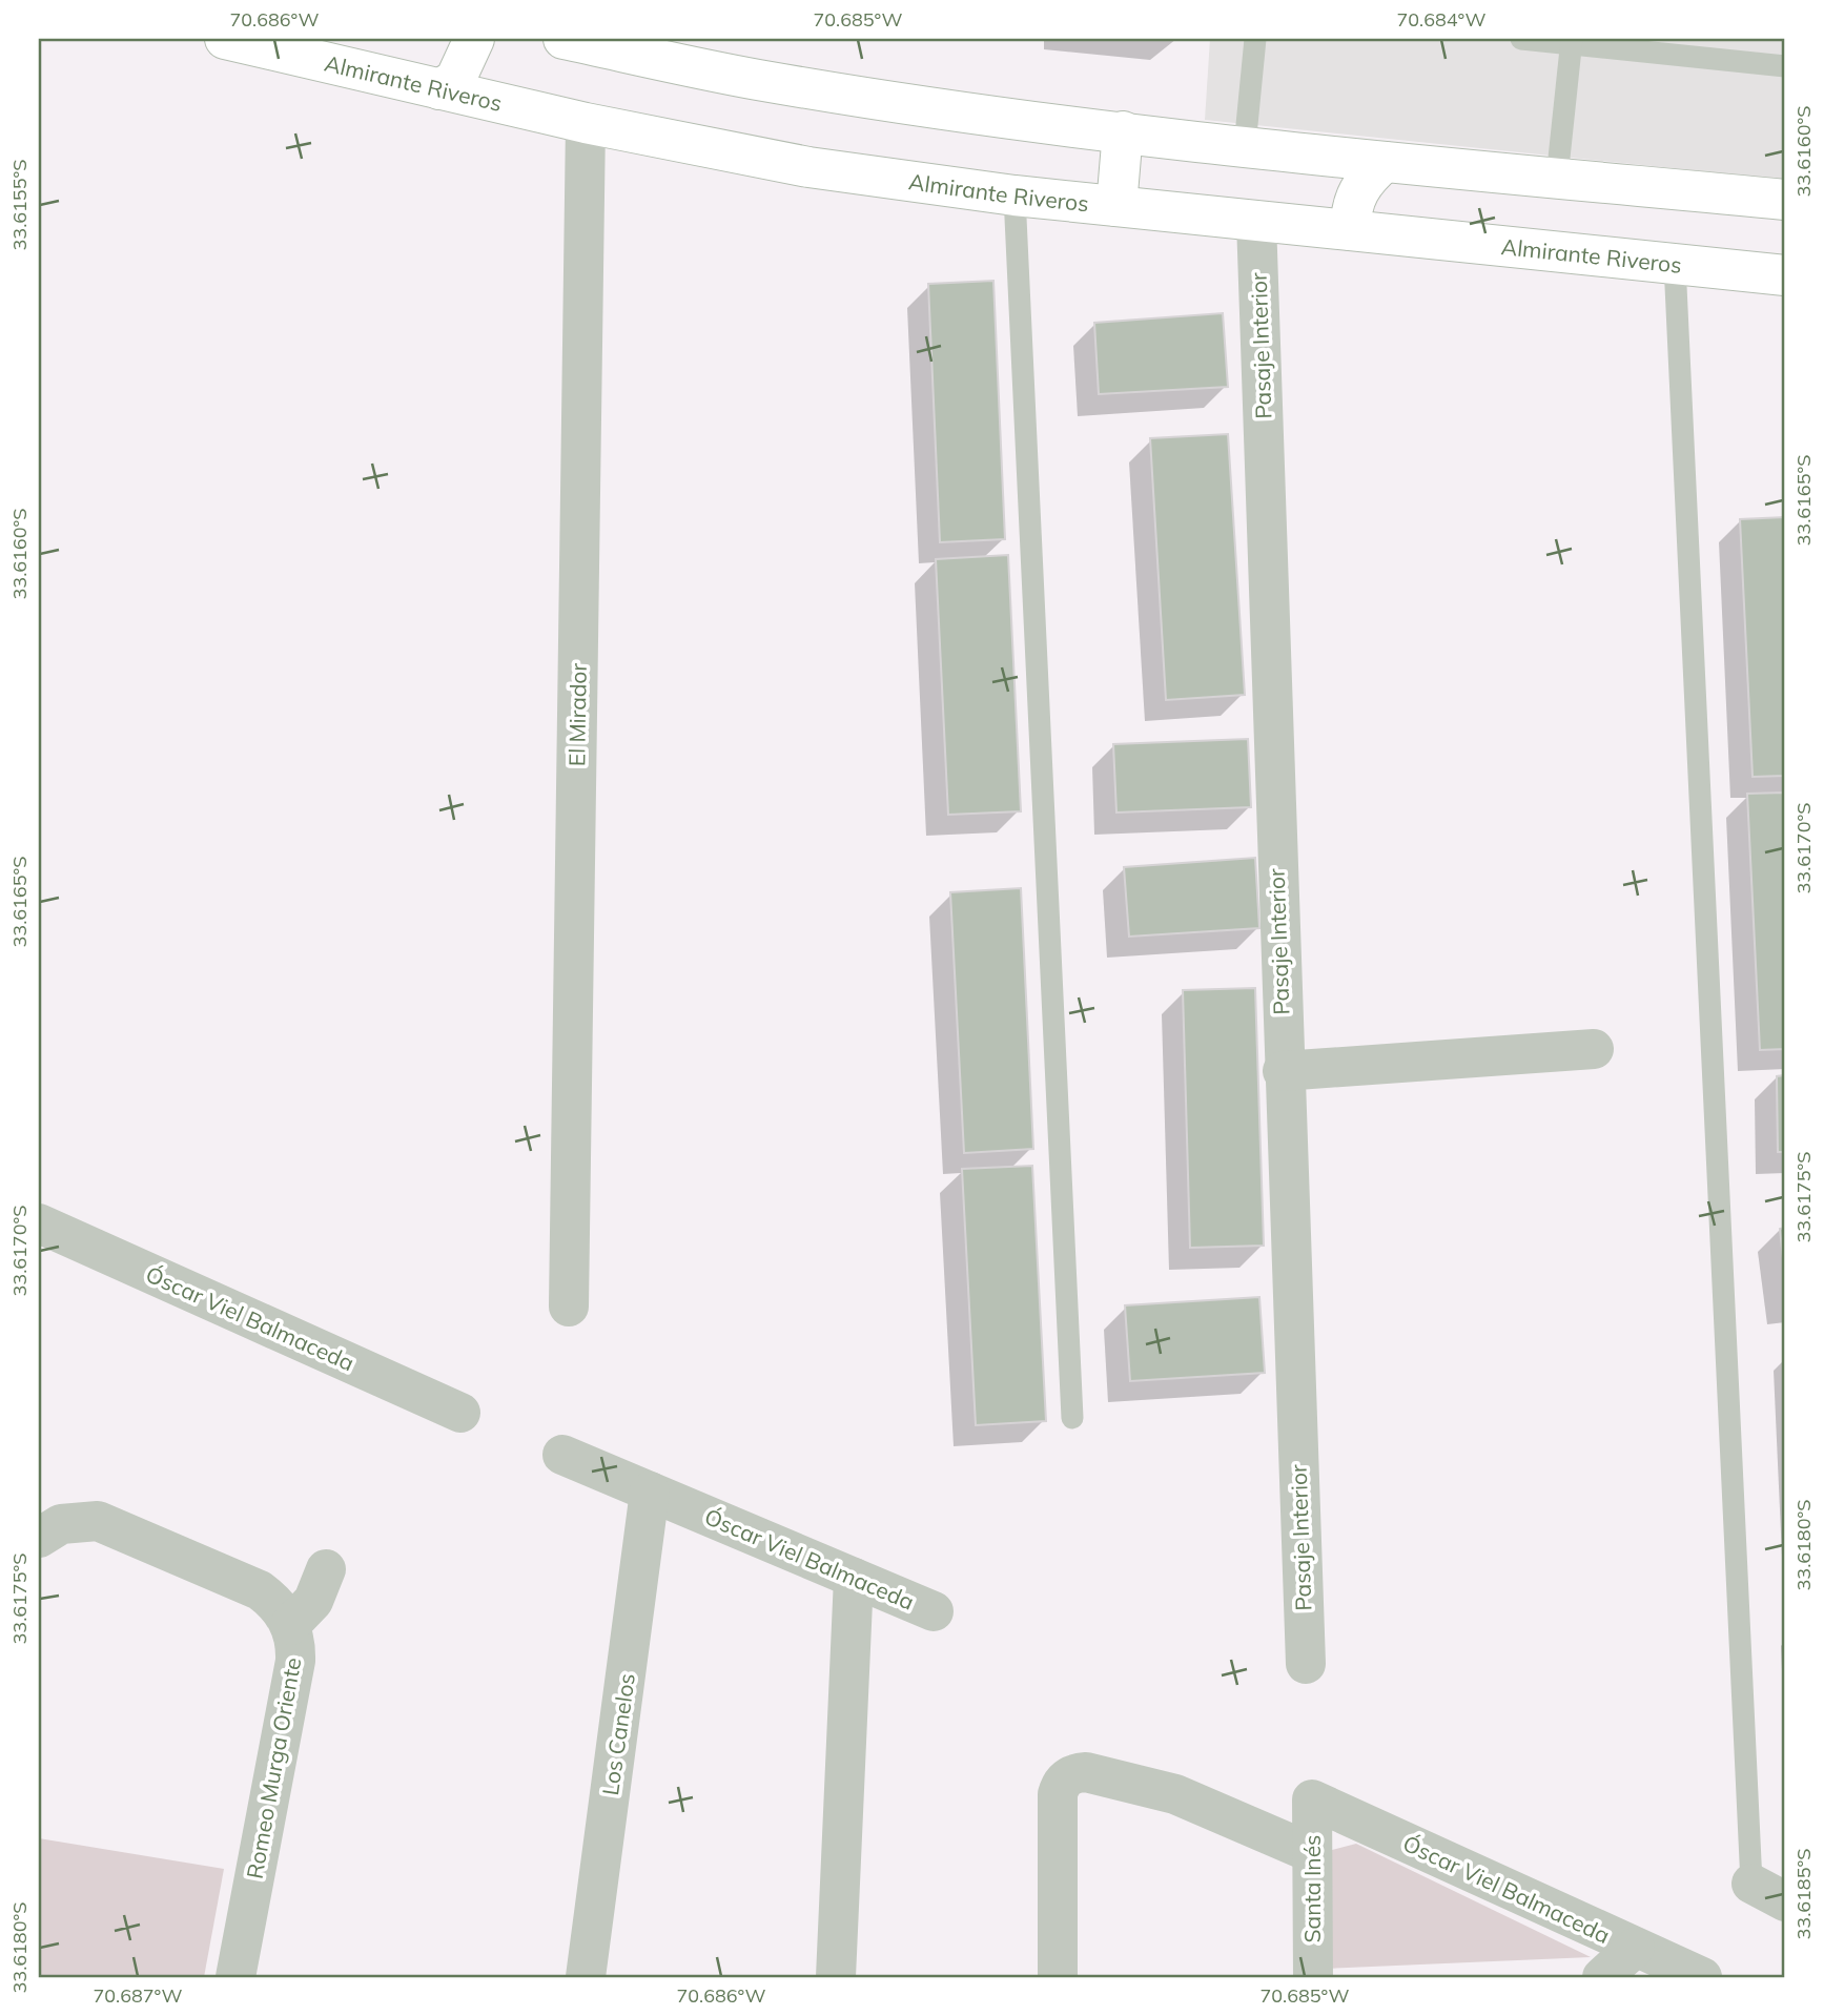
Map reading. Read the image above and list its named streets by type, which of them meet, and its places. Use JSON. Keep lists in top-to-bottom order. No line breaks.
{"streets":{"main road":["Almirante Riveros"],"street":["Pasaje Interior","El Mirador","Óscar Viel Balmaceda","Los Canelos","Romeo Murga Oriente","Santa Inés"]},"crossings":[["Almirante Riveros","Pasaje Interior"],["Almirante Riveros","El Mirador"],["Óscar Viel Balmaceda","Los Canelos"],["Óscar Viel Balmaceda","Santa Inés"]],"coordinates":["70.686°W","70.685°W","70.684°W","33.6160°S","33.6155°S","33.6165°S","33.6170°S","33.6175°S","33.6180°S","33.6185°S","70.687°W"]}
